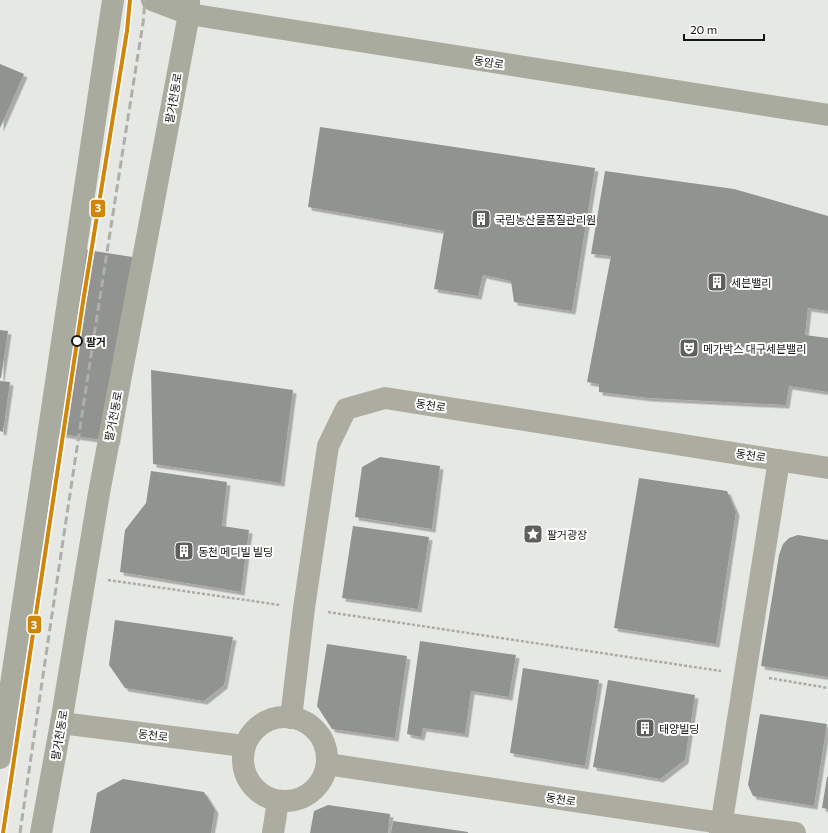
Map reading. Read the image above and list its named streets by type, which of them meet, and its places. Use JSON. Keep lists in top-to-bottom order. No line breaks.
{"streets":{"main road":["동암로","팔거천동로"],"street":["동천로"]},"crossings":[["동암로","팔거천동로"],["팔거천동로","동천로"]],"places":{"building":["국립농산물품질관리원","세븐밸리","동천 메디빌 빌딩","태양빌딩"],"other":["팔거"],"theatre":["메가박스 대구세븐밸리"],"place":["팔거광장"]},"lines":["transit line 3"],"scale_bar":"20 m"}
